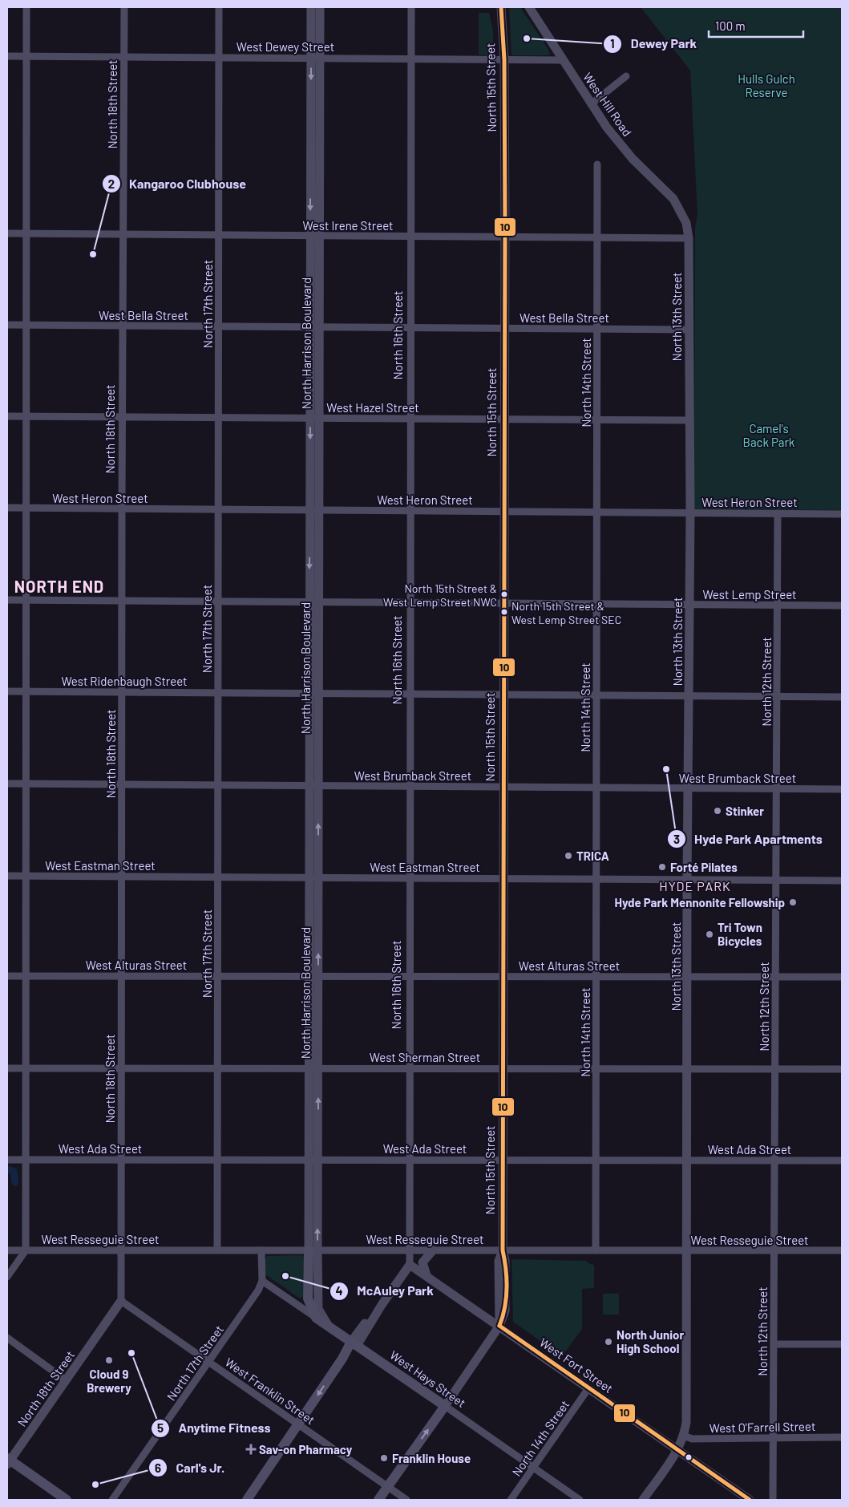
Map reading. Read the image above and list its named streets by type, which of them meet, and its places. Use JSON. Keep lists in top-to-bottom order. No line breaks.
{"streets":{"main road":["North Harrison Boulevard","West Hays Street"],"street":["West Dewey Street","North 15th Street","North 18th Street","West Hill Road","West Irene Street","North 17th Street","West Bella Street","North 13th Street","North 16th Street","North 14th Street","West Hazel Street","West Heron Street","West Lemp Street","West Ridenbaugh Street","North 12th Street","West Brumback Street","West Eastman Street","West Alturas Street","West Sherman Street","West Ada Street","West Resseguie Street","West Fort Street","West Franklin Street","West O'Farrell Street"]},"crossings":[["West Dewey Street","North 15th Street"],["West Dewey Street","North 18th Street"],["West Dewey Street","West Hill Road"],["West Dewey Street","North 17th Street"],["West Dewey Street","North 16th Street"],["West Dewey Street","North Harrison Boulevard"],["North 15th Street","West Irene Street"],["North 15th Street","West Bella Street"],["North 15th Street","West Hazel Street"],["North 15th Street","West Heron Street"],["North 15th Street","West Lemp Street"],["North 15th Street","West Ridenbaugh Street"],["North 15th Street","West Brumback Street"],["North 15th Street","West Eastman Street"],["North 15th Street","West Alturas Street"],["North 15th Street","West Sherman Street"],["North 15th Street","West Ada Street"],["North 15th Street","West Resseguie Street"],["North 15th Street","West Fort Street"],["North 18th Street","West Irene Street"],["North 18th Street","West Bella Street"],["North 18th Street","West Hazel Street"],["North 18th Street","West Heron Street"],["North 18th Street","West Lemp Street"],["North 18th Street","West Ridenbaugh Street"],["North 18th Street","West Brumback Street"],["North 18th Street","West Eastman Street"],["North 18th Street","West Alturas Street"],["North 18th Street","West Sherman Street"],["North 18th Street","West Ada Street"],["North 18th Street","West Resseguie Street"],["North 18th Street","West Franklin Street"],["West Hill Road","North 13th Street"],["West Irene Street","North 17th Street"],["West Irene Street","North 13th Street"],["West Irene Street","North 16th Street"],["West Irene Street","North Harrison Boulevard"],["West Irene Street","North 14th Street"],["North 17th Street","West Bella Street"],["North 17th Street","West Hazel Street"],["North 17th Street","West Heron Street"],["North 17th Street","West Lemp Street"],["North 17th Street","West Ridenbaugh Street"],["North 17th Street","West Brumback Street"],["North 17th Street","West Eastman Street"],["North 17th Street","West Alturas Street"],["North 17th Street","West Sherman Street"],["North 17th Street","West Ada Street"],["North 17th Street","West Resseguie Street"],["North 17th Street","West Hays Street"],["North 17th Street","West Franklin Street"],["West Bella Street","North 13th Street"],["West Bella Street","North 16th Street"],["West Bella Street","North Harrison Boulevard"],["West Bella Street","North 14th Street"],["North 13th Street","West Hazel Street"],["North 13th Street","West Heron Street"],["North 13th Street","West Lemp Street"],["North 13th Street","West Ridenbaugh Street"],["North 13th Street","West Brumback Street"],["North 13th Street","West Eastman Street"],["North 13th Street","West Alturas Street"],["North 13th Street","West Sherman Street"],["North 13th Street","West Ada Street"],["North 13th Street","West Resseguie Street"],["North 13th Street","West Fort Street"],["North 13th Street","West O'Farrell Street"],["North 16th Street","West Hazel Street"],["North 16th Street","West Heron Street"],["North 16th Street","West Lemp Street"],["North 16th Street","West Ridenbaugh Street"],["North 16th Street","West Brumback Street"],["North 16th Street","West Eastman Street"],["North 16th Street","West Alturas Street"],["North 16th Street","West Sherman Street"],["North 16th Street","West Ada Street"],["North 16th Street","West Resseguie Street"],["North 16th Street","West Fort Street"],["North Harrison Boulevard","West Hazel Street"],["North Harrison Boulevard","West Heron Street"],["North Harrison Boulevard","West Lemp Street"],["North Harrison Boulevard","West Ridenbaugh Street"],["North Harrison Boulevard","West Brumback Street"],["North Harrison Boulevard","West Eastman Street"],["North Harrison Boulevard","West Alturas Street"],["North Harrison Boulevard","West Sherman Street"],["North Harrison Boulevard","West Ada Street"],["North Harrison Boulevard","West Resseguie Street"],["North Harrison Boulevard","West Hays Street"],["North 14th Street","West Hazel Street"],["North 14th Street","West Heron Street"],["North 14th Street","West Lemp Street"],["North 14th Street","West Ridenbaugh Street"],["North 14th Street","West Brumback Street"],["North 14th Street","West Eastman Street"],["North 14th Street","West Alturas Street"],["North 14th Street","West Sherman Street"],["North 14th Street","West Ada Street"],["North 14th Street","West Resseguie Street"],["North 14th Street","West Fort Street"],["North 14th Street","West Hays Street"],["West Heron Street","North 12th Street"],["West Lemp Street","North 12th Street"],["West Ridenbaugh Street","North 12th Street"],["North 12th Street","West Brumback Street"],["North 12th Street","West Eastman Street"],["North 12th Street","West Alturas Street"],["North 12th Street","West Sherman Street"],["North 12th Street","West Ada Street"],["North 12th Street","West Resseguie Street"],["North 12th Street","West O'Farrell Street"]],"districts":["NORTH END","HYDE PARK"],"parks":["Hulls Gulch Reserve","Camel's Back Park"],"places":{"other":["Dewey Park","Kangaroo Clubhouse","North 15th Street & West Lemp Street NWC","North 15th Street & West Lemp Street SEC","Hyde Park Apartments","Stinker","TRICA","Forté Pilates","Hyde Park Mennonite Fellowship","Tri Town Bicycles","McAuley Park","North Junior High School","Anytime Fitness","Cloud 9 Brewery","Franklin House","Carl's Jr."],"health":["Sav-on Pharmacy"]},"lines":["transit line 10"],"scale_bar":"100 m"}
